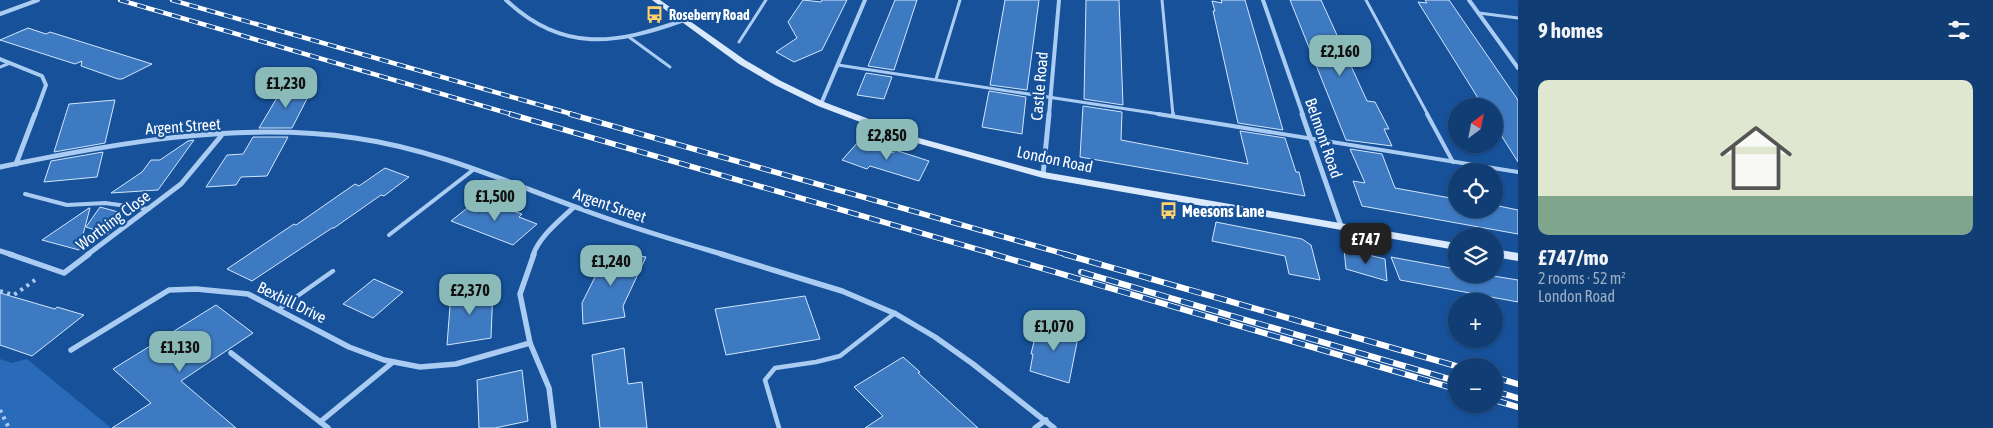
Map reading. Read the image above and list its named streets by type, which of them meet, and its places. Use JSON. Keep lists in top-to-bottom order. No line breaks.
{"streets":{"street":["Castle Road","Argent Street","Belmont Road","London Road","Worthing Close","Bexhill Drive"]},"crossings":[["Castle Road","London Road"],["Argent Street","Worthing Close"],["Belmont Road","London Road"]],"places":{"bus stop":["Roseberry Road","Meesons Lane"]},"north":"top right","page":{"heading":"9 homes","price":["£2,160","£1,230","£2,850","£1,500","£747","£1,240","£2,370","£1,070","£1,130"],"list":[{"name":"£747/mo","note":"2 rooms · 52 m² · London Road"}],"map_buttons":["+","−"]}}
